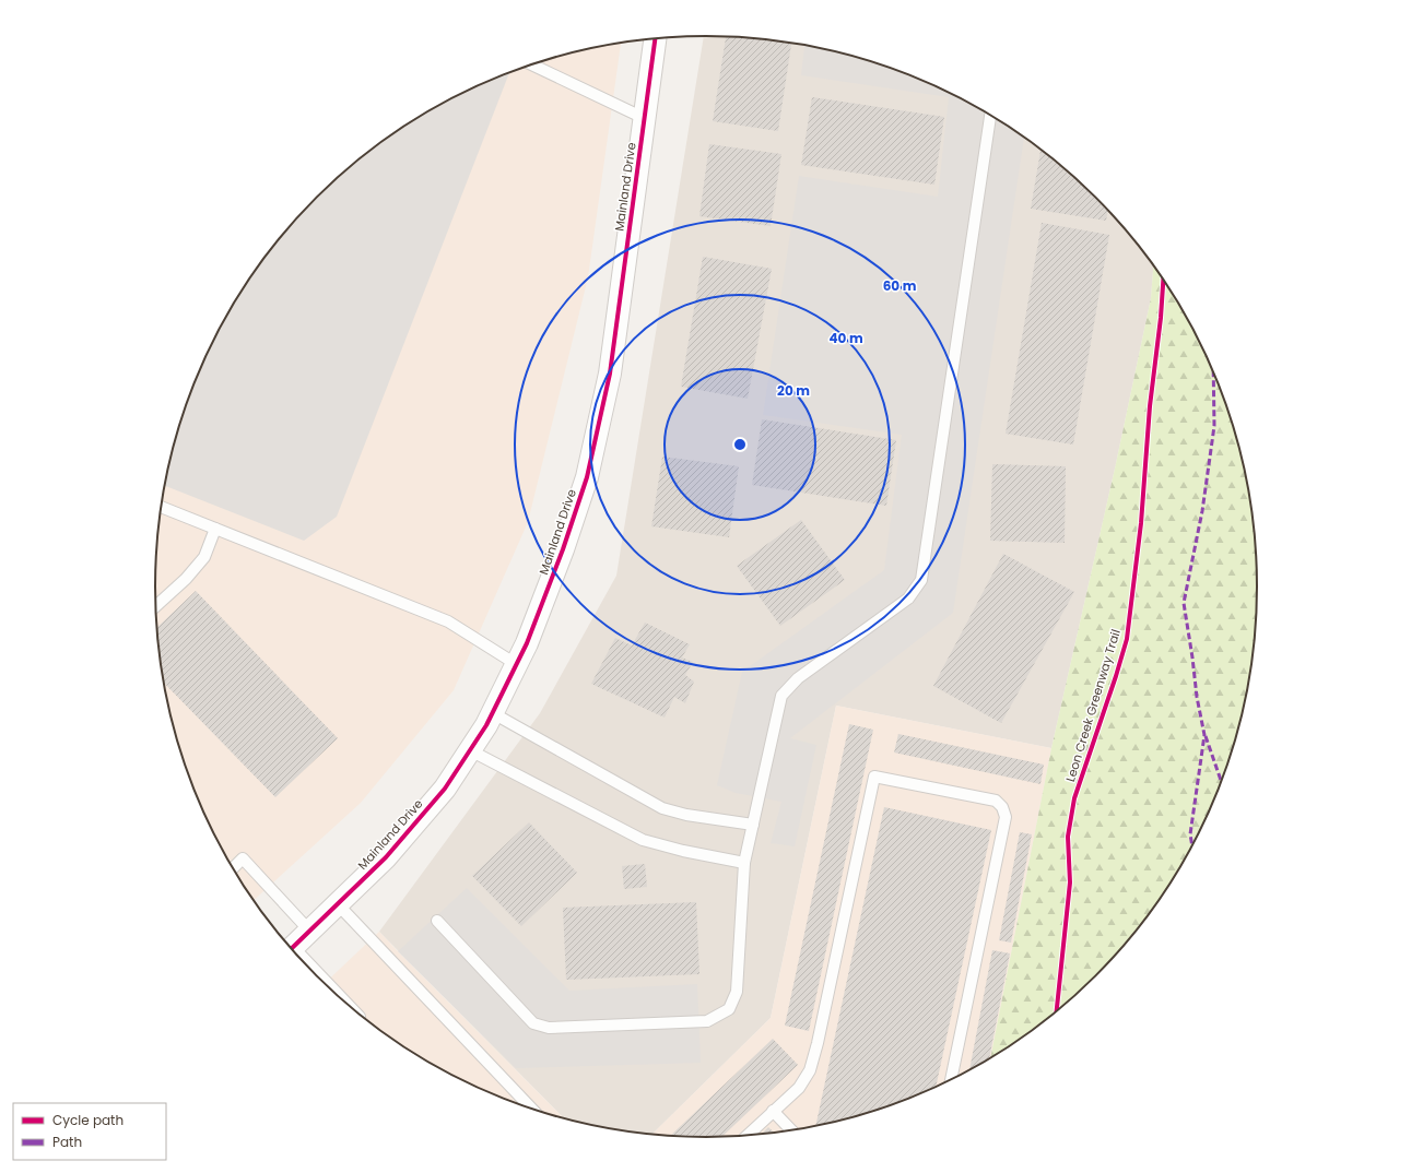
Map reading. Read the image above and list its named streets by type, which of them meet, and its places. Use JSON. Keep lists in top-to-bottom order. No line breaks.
{"streets":{"street":["Mainland Drive"],"cycle path":["Leon Creek Greenway Trail"]},"legend":["Cycle path","Path"],"rings":["60 m","40 m","20 m"]}
